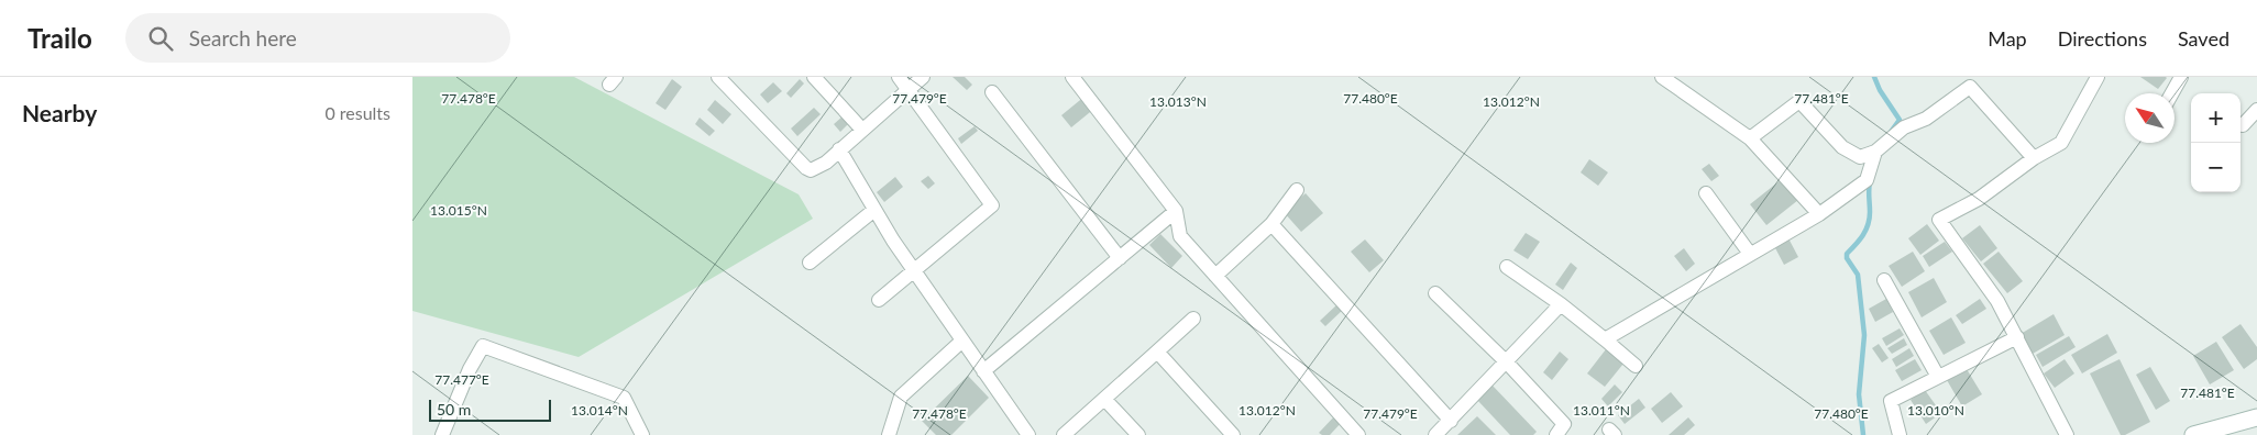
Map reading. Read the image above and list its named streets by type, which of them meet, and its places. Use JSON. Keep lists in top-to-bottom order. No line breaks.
{"scale_bar":"50 m","north":"top left","page":{"header":"Trailo","search":"Search here","nav":["Map","Directions","Saved"],"heading":["Nearby","0 results"],"map_buttons":["+","−"],"scale":"50 m"},"coordinates":["77.478°E","77.479°E","77.480°E","77.481°E","13.012°N","13.013°N","13.015°N","77.477°E","13.014°N","13.011°N","13.010°N"]}
